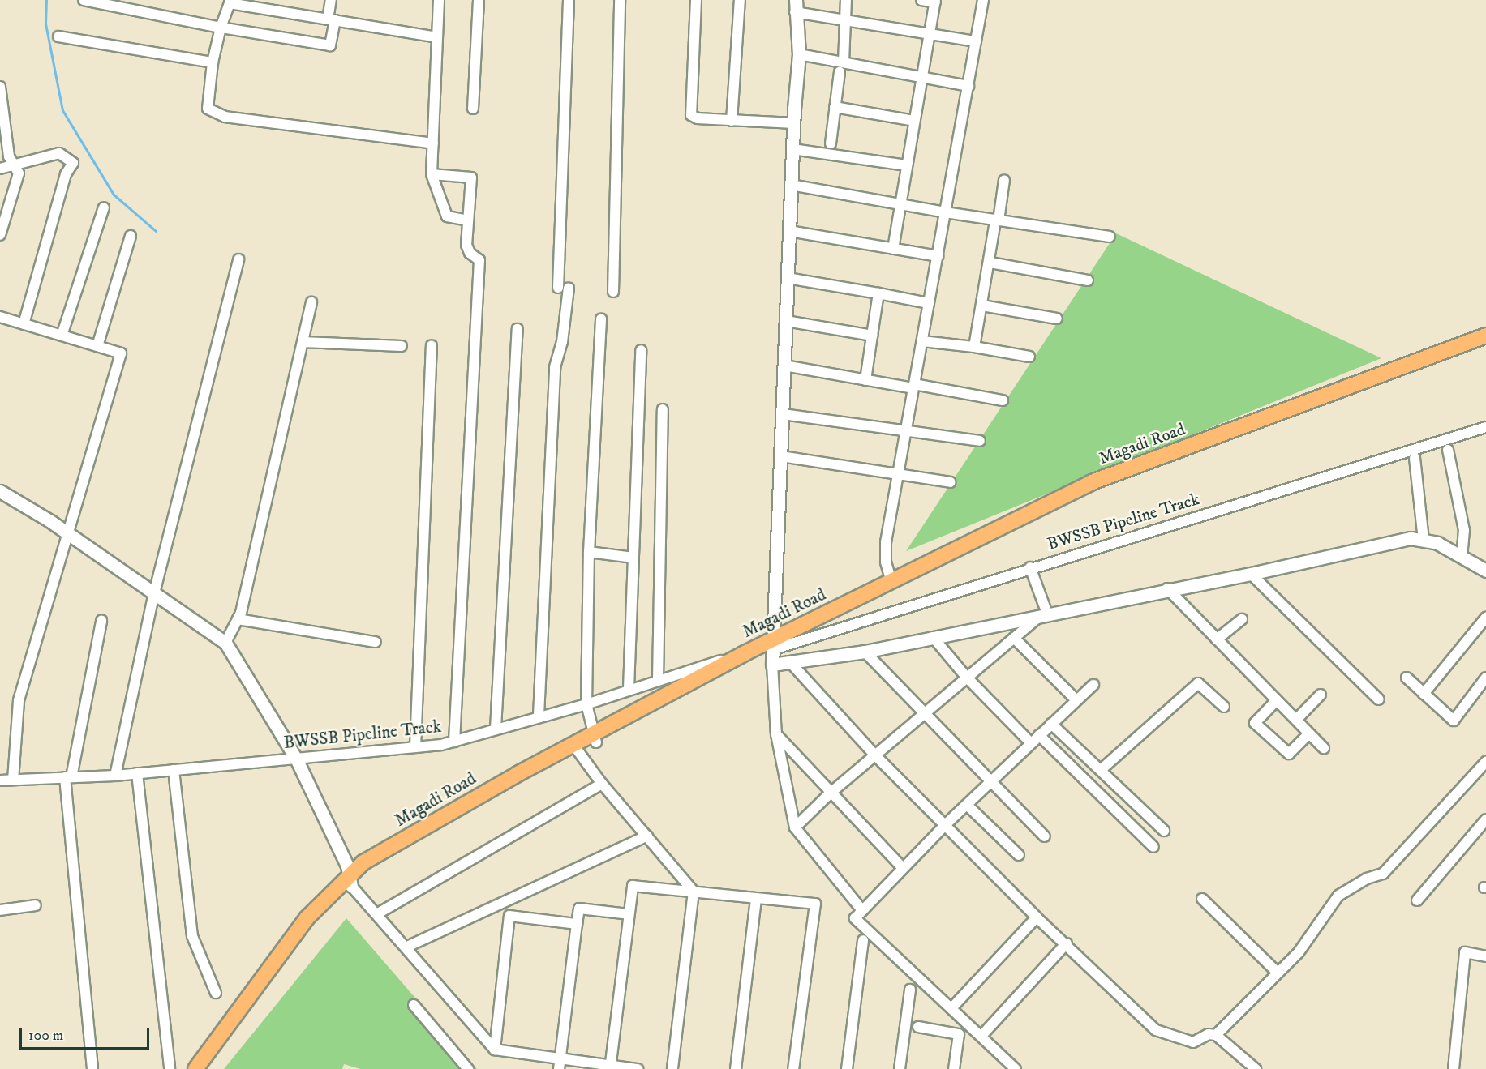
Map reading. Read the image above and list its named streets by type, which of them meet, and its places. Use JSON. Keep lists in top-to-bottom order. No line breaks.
{"streets":{"main road":["Magadi Road"],"street":["BWSSB Pipeline Track"]},"crossings":[["Magadi Road","BWSSB Pipeline Track"]],"scale_bar":"100 m"}
